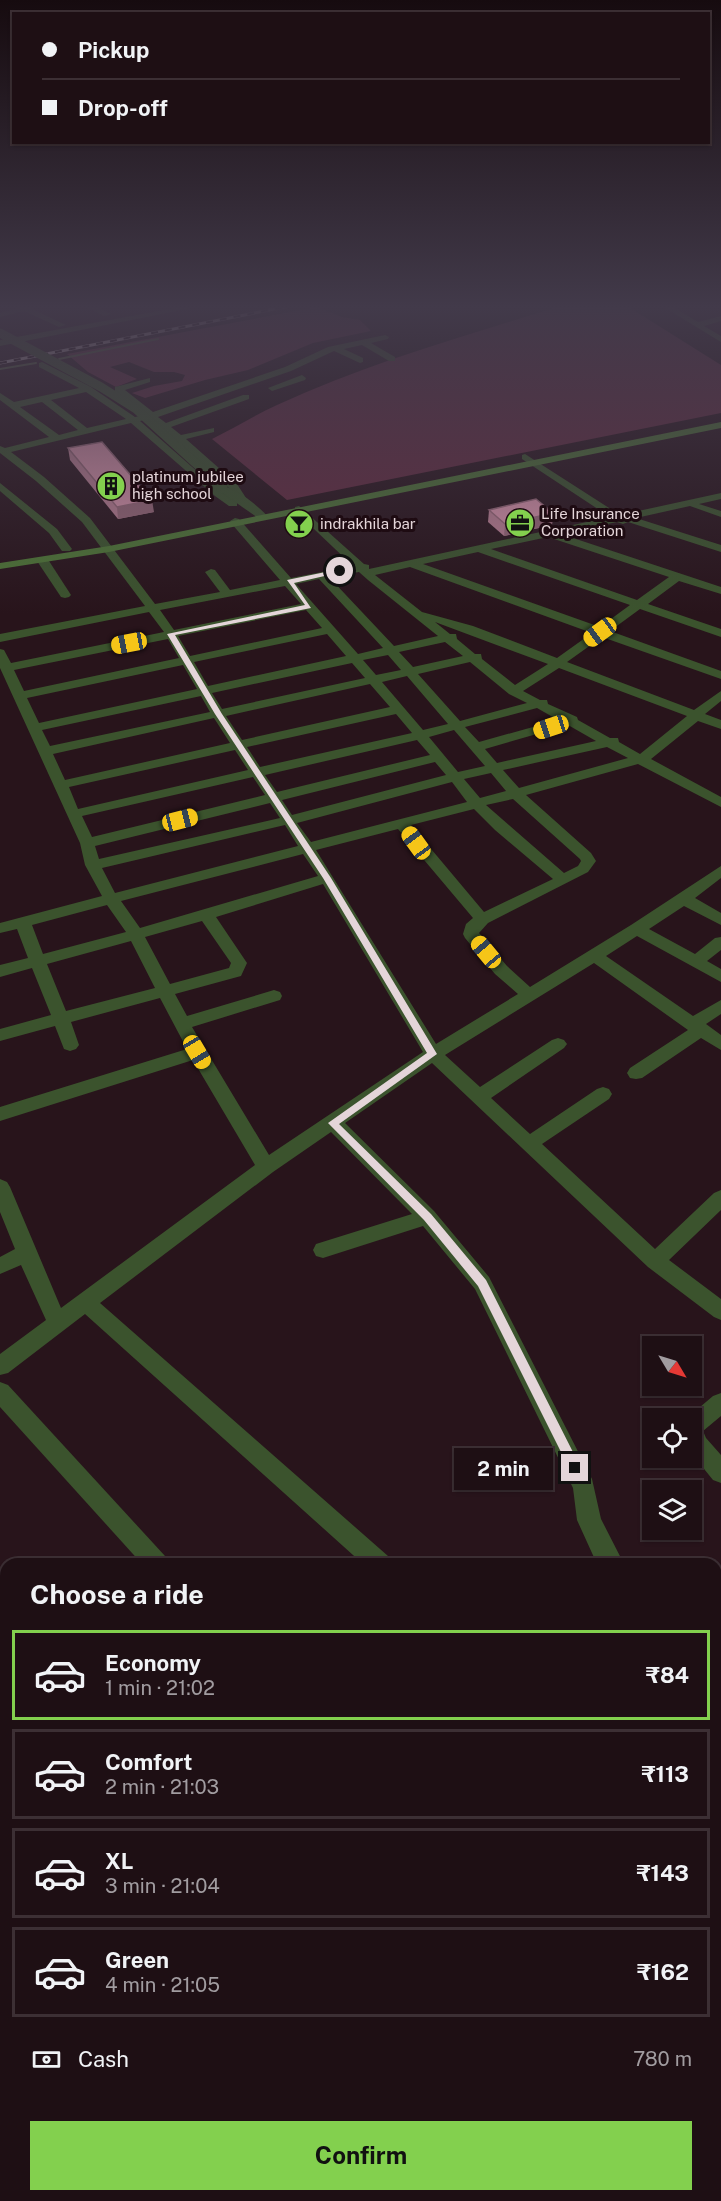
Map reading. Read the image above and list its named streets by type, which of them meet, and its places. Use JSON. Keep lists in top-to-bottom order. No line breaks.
{"places":{"building":["platinum jubilee high school"],"office":["Life Insurance Corporation"],"bar":["indrakhila bar"]},"north":"bottom right","page":{"banner":["Pickup","Drop-off"],"bubble":"2 min","heading":"Choose a ride","list":[{"name":"Economy","note":"1 min · 21:02","value":"₹84"},{"name":"Comfort","note":"2 min · 21:03","value":"₹113"},{"name":"XL","note":"3 min · 21:04","value":"₹143"},{"name":"Green","note":"4 min · 21:05","value":"₹162"}],"pay":["Cash","780 m"],"buttons":"Confirm"}}
